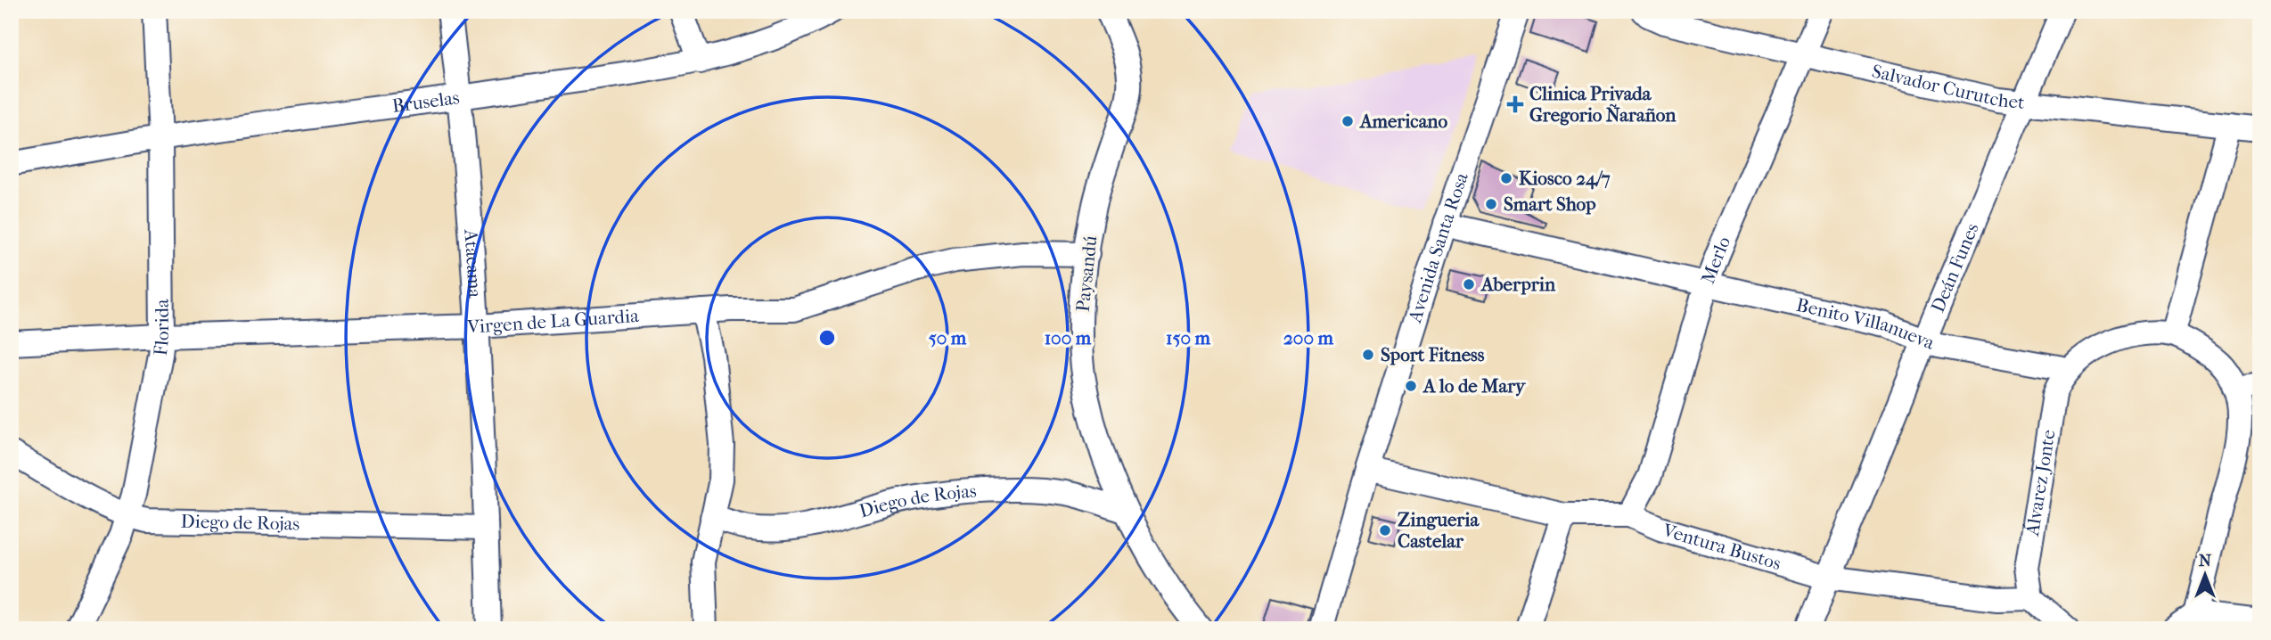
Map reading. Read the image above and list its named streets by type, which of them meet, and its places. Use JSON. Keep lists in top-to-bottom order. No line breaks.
{"streets":{"street":["Salvador Curutchet","Bruselas","Avenida Santa Rosa","Merlo","Atacama","Deán Funes","Paysandú","Virgen de La Guardia","Benito Villanueva","Florida","Álvarez Jonte","Diego de Rojas","Ventura Bustos"]},"crossings":[["Salvador Curutchet","Merlo"],["Salvador Curutchet","Deán Funes"],["Bruselas","Atacama"],["Bruselas","Florida"],["Avenida Santa Rosa","Benito Villanueva"],["Avenida Santa Rosa","Ventura Bustos"],["Merlo","Benito Villanueva"],["Merlo","Ventura Bustos"],["Atacama","Virgen de La Guardia"],["Atacama","Diego de Rojas"],["Deán Funes","Benito Villanueva"],["Deán Funes","Ventura Bustos"],["Paysandú","Virgen de La Guardia"],["Paysandú","Diego de Rojas"],["Virgen de La Guardia","Florida"],["Benito Villanueva","Álvarez Jonte"],["Florida","Diego de Rojas"],["Álvarez Jonte","Ventura Bustos"]],"places":{"health":["Clinica Privada Gregorio Ñarañon"],"other":["Americano","Kiosco 24/7","Smart Shop","Aberprin","Sport Fitness","A lo de Mary","Zingueria Castelar"]},"north":"top","rings":["50 m","100 m","150 m","200 m"]}
